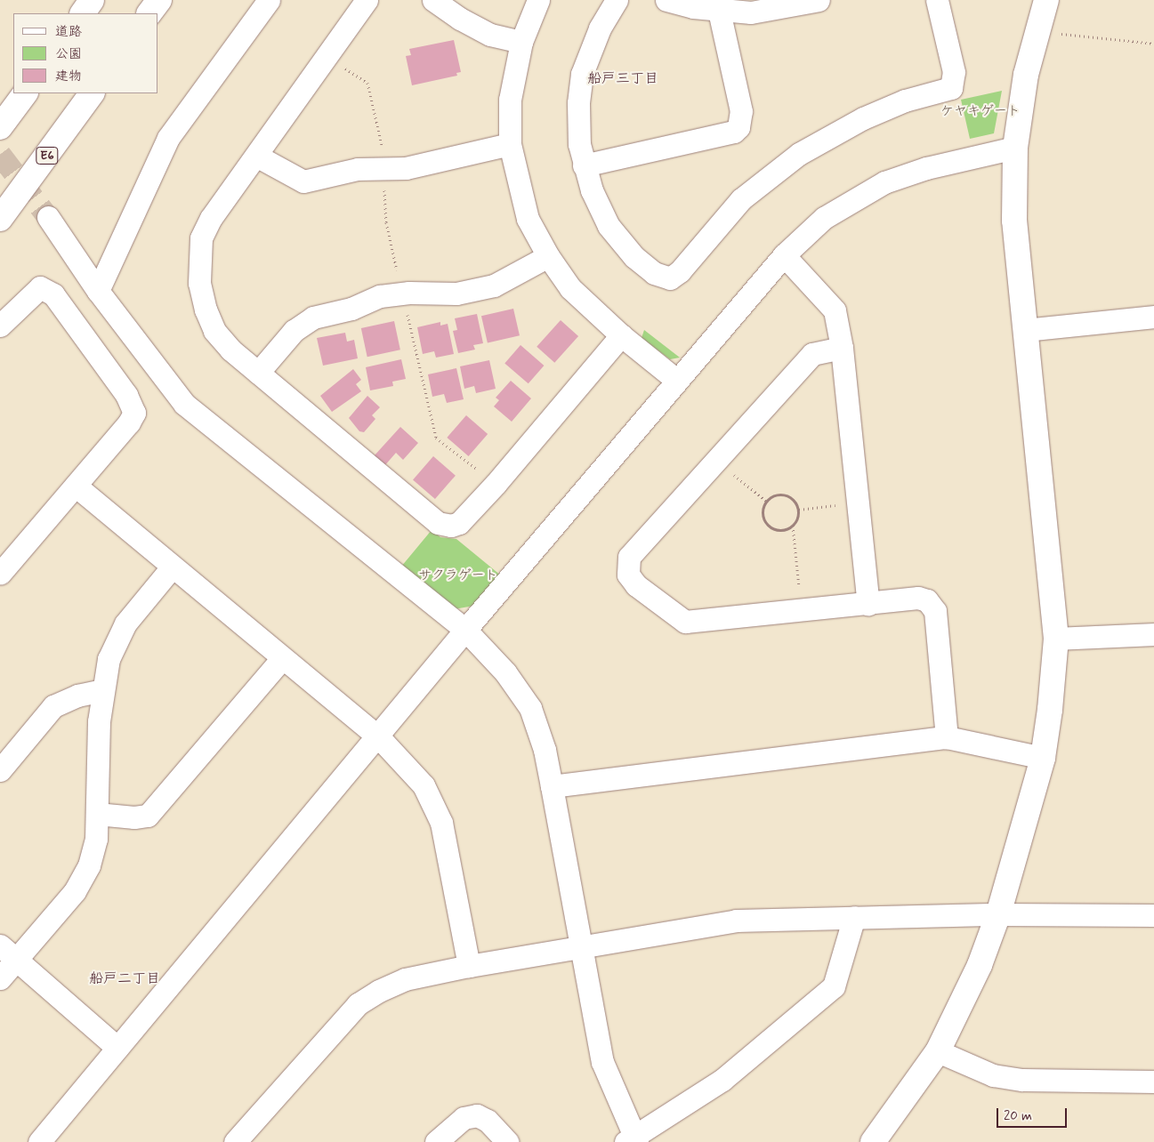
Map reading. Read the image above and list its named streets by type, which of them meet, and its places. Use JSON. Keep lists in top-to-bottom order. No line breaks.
{"streets":{"main road":["E6"]},"districts":["船戸三丁目","船戸二丁目"],"parks":["ケヤキゲート","サクラゲート"],"legend":["道路","公園","建物"],"scale_bar":"20 m"}
